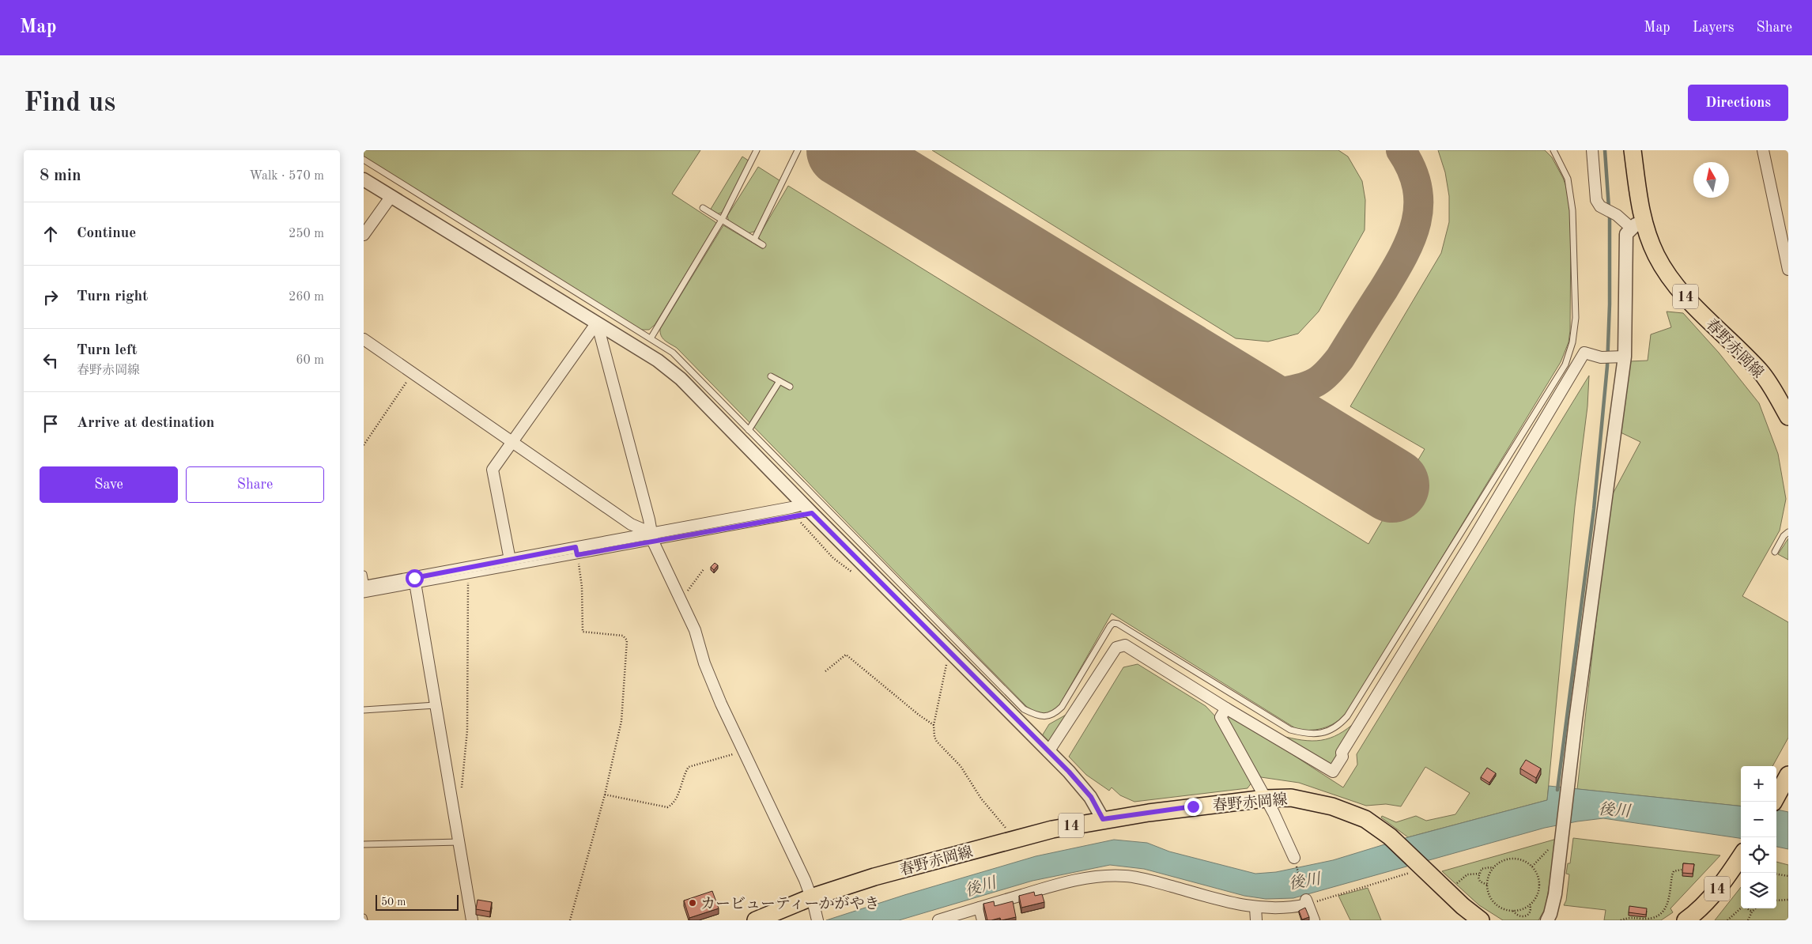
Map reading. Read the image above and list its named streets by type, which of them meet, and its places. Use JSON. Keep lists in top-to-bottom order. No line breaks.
{"streets":{"main road":["14","春野赤岡線"]},"water":["後川"],"places":["カービューティーかがやき"],"scale_bar":"50 m","north":"top","page":{"header":"Map","nav":["Map","Layers","Share"],"buttons":["Directions",["Save","Share"]],"title":"Find us","heading":["8 min","Walk · 570 m"],"list":[["Continue","250 m"],["Turn right","260 m"],["Turn left","春野赤岡線","60 m"],"Arrive at destination"],"map_buttons":["+","−"],"scale":"50 m"}}
